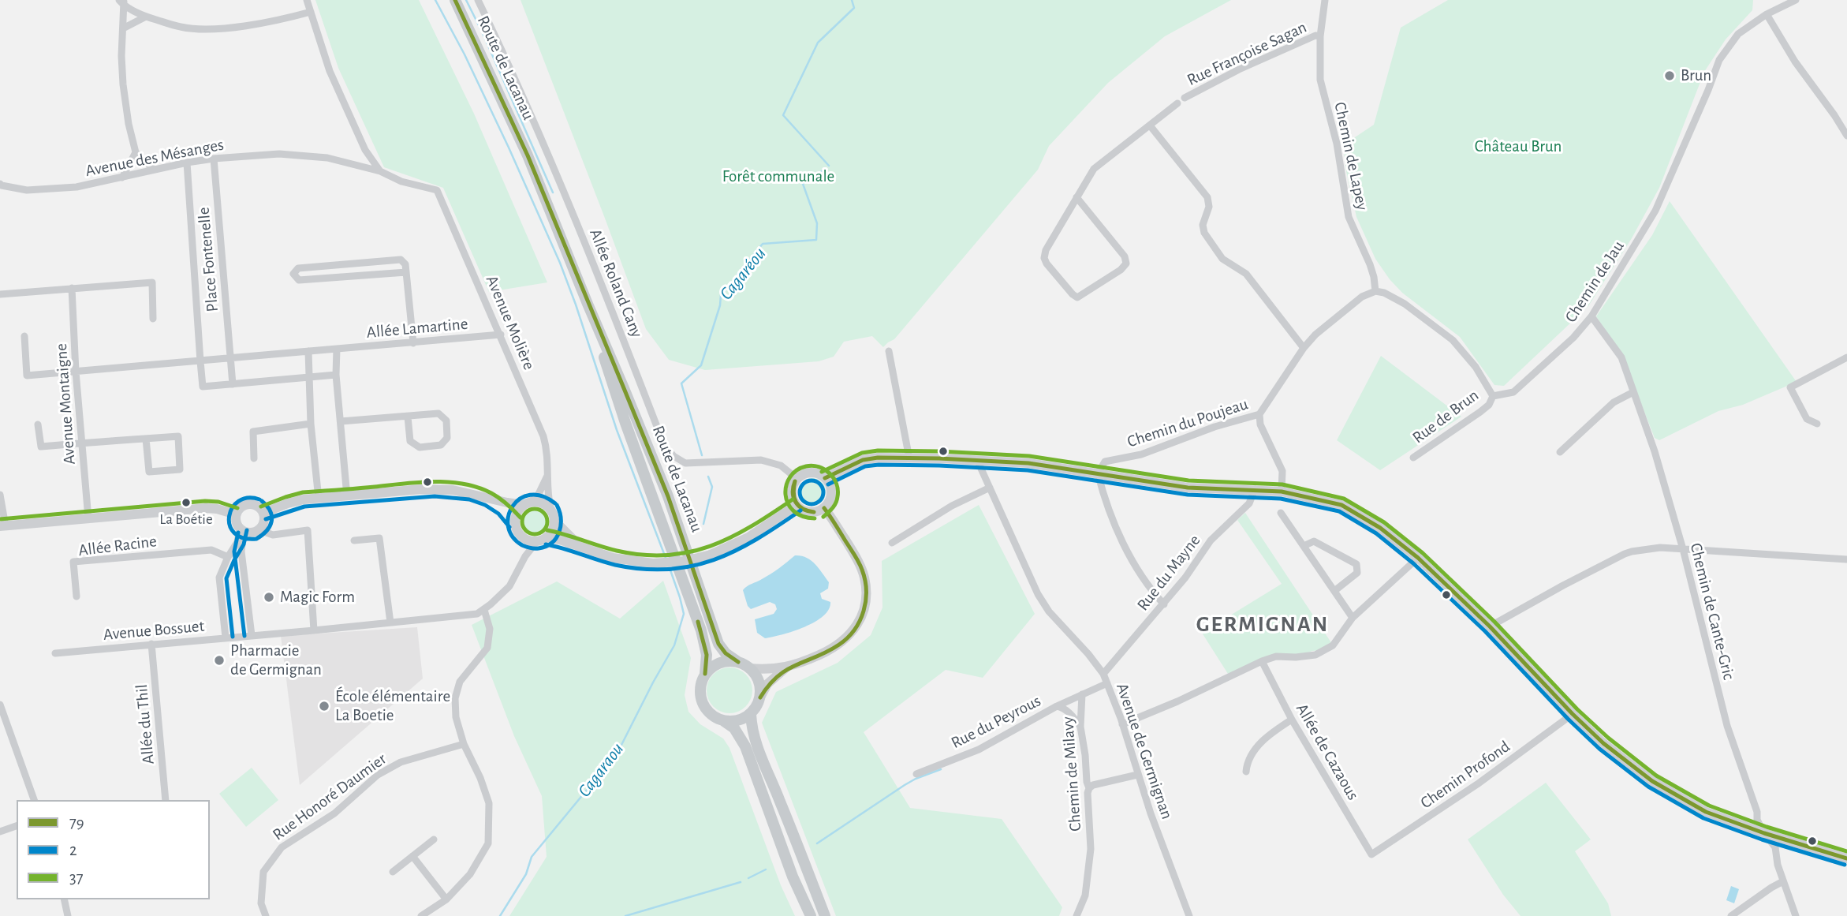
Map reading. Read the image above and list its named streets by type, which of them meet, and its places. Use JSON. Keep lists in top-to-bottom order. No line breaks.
{"streets":{"main road":["Route de Lacanau"],"street":["Rue Françoise Sagan","Chemin de Lapey","Avenue des Mésanges","Place Fontenelle","Chemin de Jau","Allée Roland Cany","Avenue Molière","Allée Lamartine","Avenue Montaigne","Rue de Brun","Chemin du Poujeau","Allée Racine","Rue du Mayne","Chemin de Cante-Gric","Avenue Bossuet","Rue du Peyrous","Allée du Thil","Avenue de Germignan","Allée de Cazaous","Chemin de Milavy","Chemin Profond","Rue Honoré Daumier"]},"crossings":[["Rue Françoise Sagan","Chemin de Lapey"],["Avenue des Mésanges","Place Fontenelle"],["Avenue des Mésanges","Avenue Molière"],["Place Fontenelle","Allée Lamartine"],["Chemin de Jau","Rue de Brun"],["Chemin de Jau","Chemin de Cante-Gric"],["Avenue Molière","Allée Lamartine"],["Allée Lamartine","Avenue Montaigne"],["Rue du Mayne","Avenue de Germignan"],["Avenue Bossuet","Allée du Thil"],["Rue du Peyrous","Avenue de Germignan"],["Rue du Peyrous","Chemin de Milavy"],["Allée de Cazaous","Chemin Profond"]],"districts":["GERMIGNAN"],"water":["Cagaréou","Cagaraou"],"parks":["Château Brun","Forêt communale"],"places":["Brun","La Boétie","Magic Form","Pharmacie de Germignan","École élémentaire La Boetie"],"lines":["transit line 79","transit line 37","transit line 2"],"legend":["79","2","37"]}
